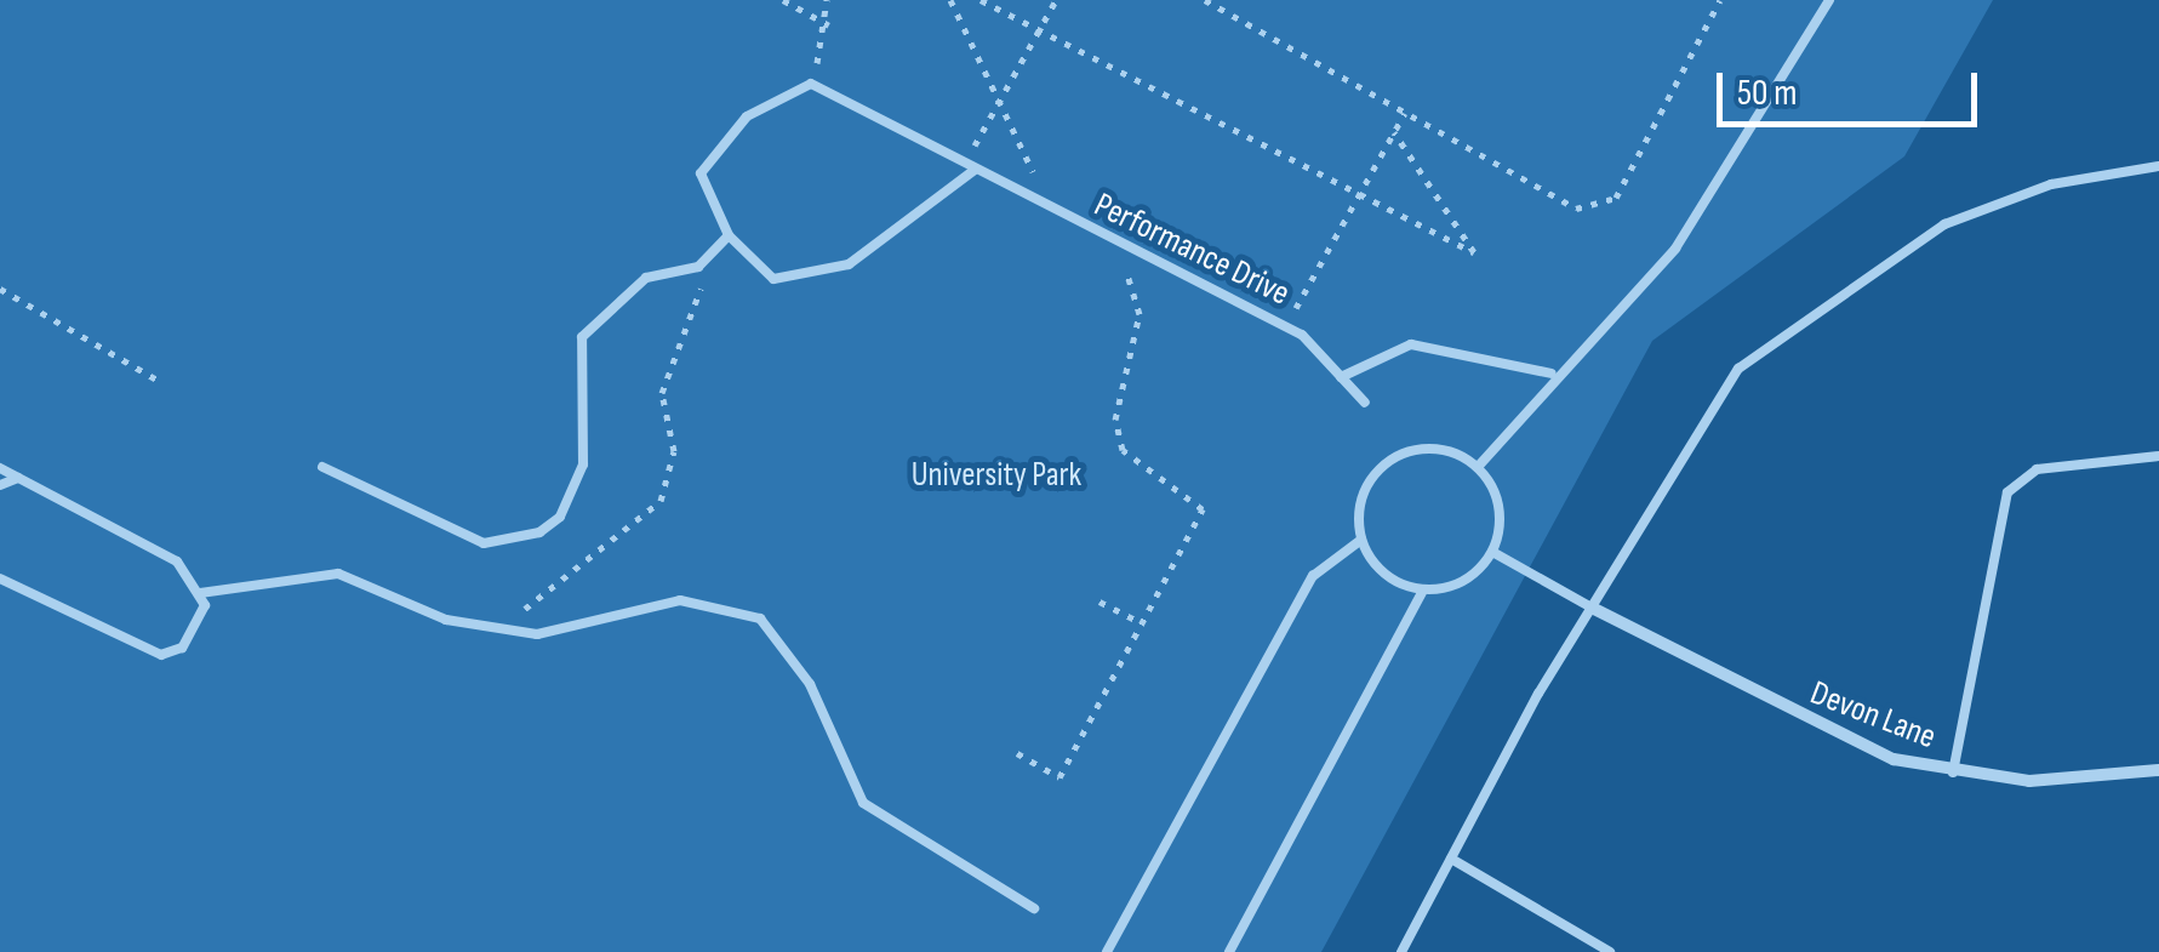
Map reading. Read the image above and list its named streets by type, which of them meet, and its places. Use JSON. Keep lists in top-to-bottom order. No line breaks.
{"streets":{"street":["Devon Lane"],"lane":["Performance Drive"]},"parks":["University Park"],"scale_bar":"50 m"}
